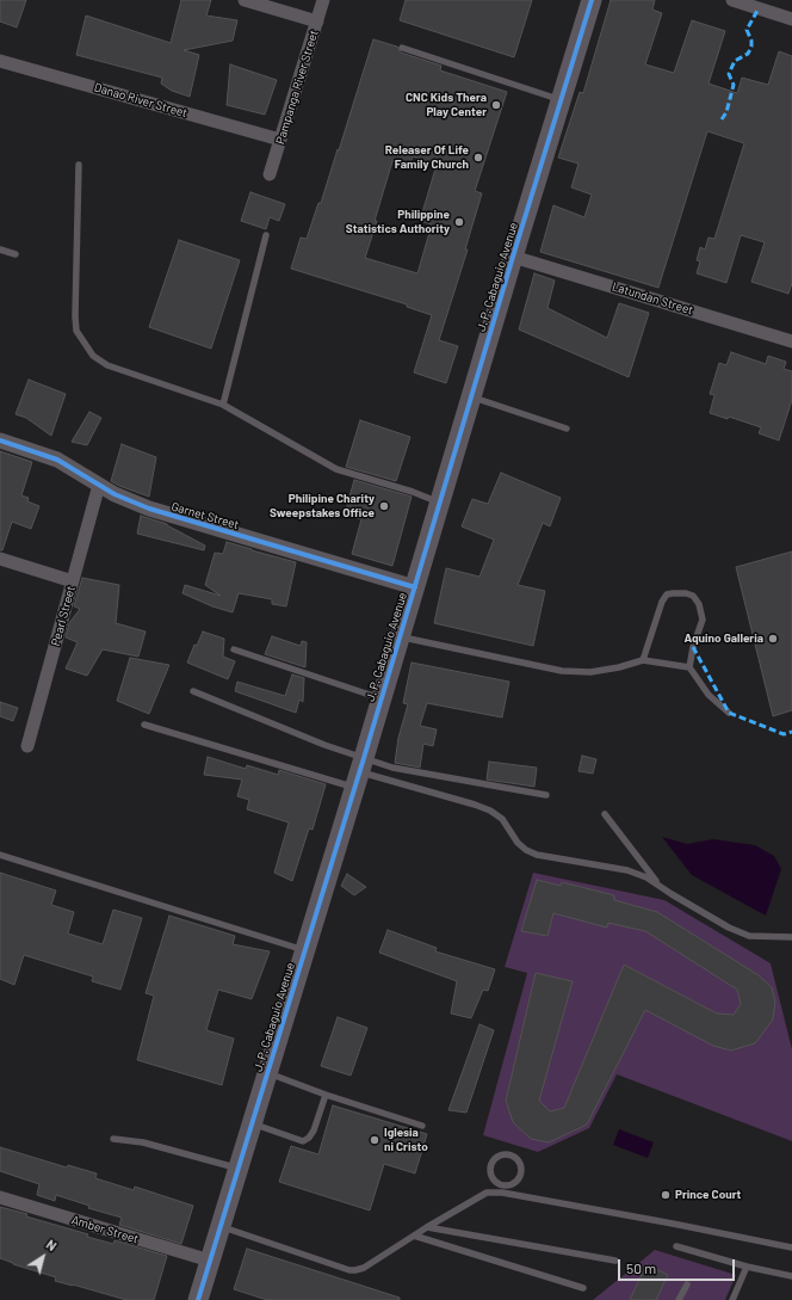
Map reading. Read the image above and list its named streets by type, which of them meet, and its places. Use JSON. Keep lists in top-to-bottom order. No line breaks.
{"streets":{"main road":["J. P. Cabaguio Avenue"],"street":["Pampanga River Street","Danao River Street","Latundan Street","Garnet Street","Pearl Street","Amber Street"]},"crossings":[["Pampanga River Street","Danao River Street"],["J. P. Cabaguio Avenue","Latundan Street"],["J. P. Cabaguio Avenue","Garnet Street"],["J. P. Cabaguio Avenue","Amber Street"],["Garnet Street","Pearl Street"]],"places":["CNC Kids Thera Play Center","Releaser Of Life Family Church","Philippine Statistics Authority","Philipine Charity Sweepstakes Office","Aquino Galleria","Iglesia ni Cristo","Prince Court"],"scale_bar":"50 m","north":"top right"}
